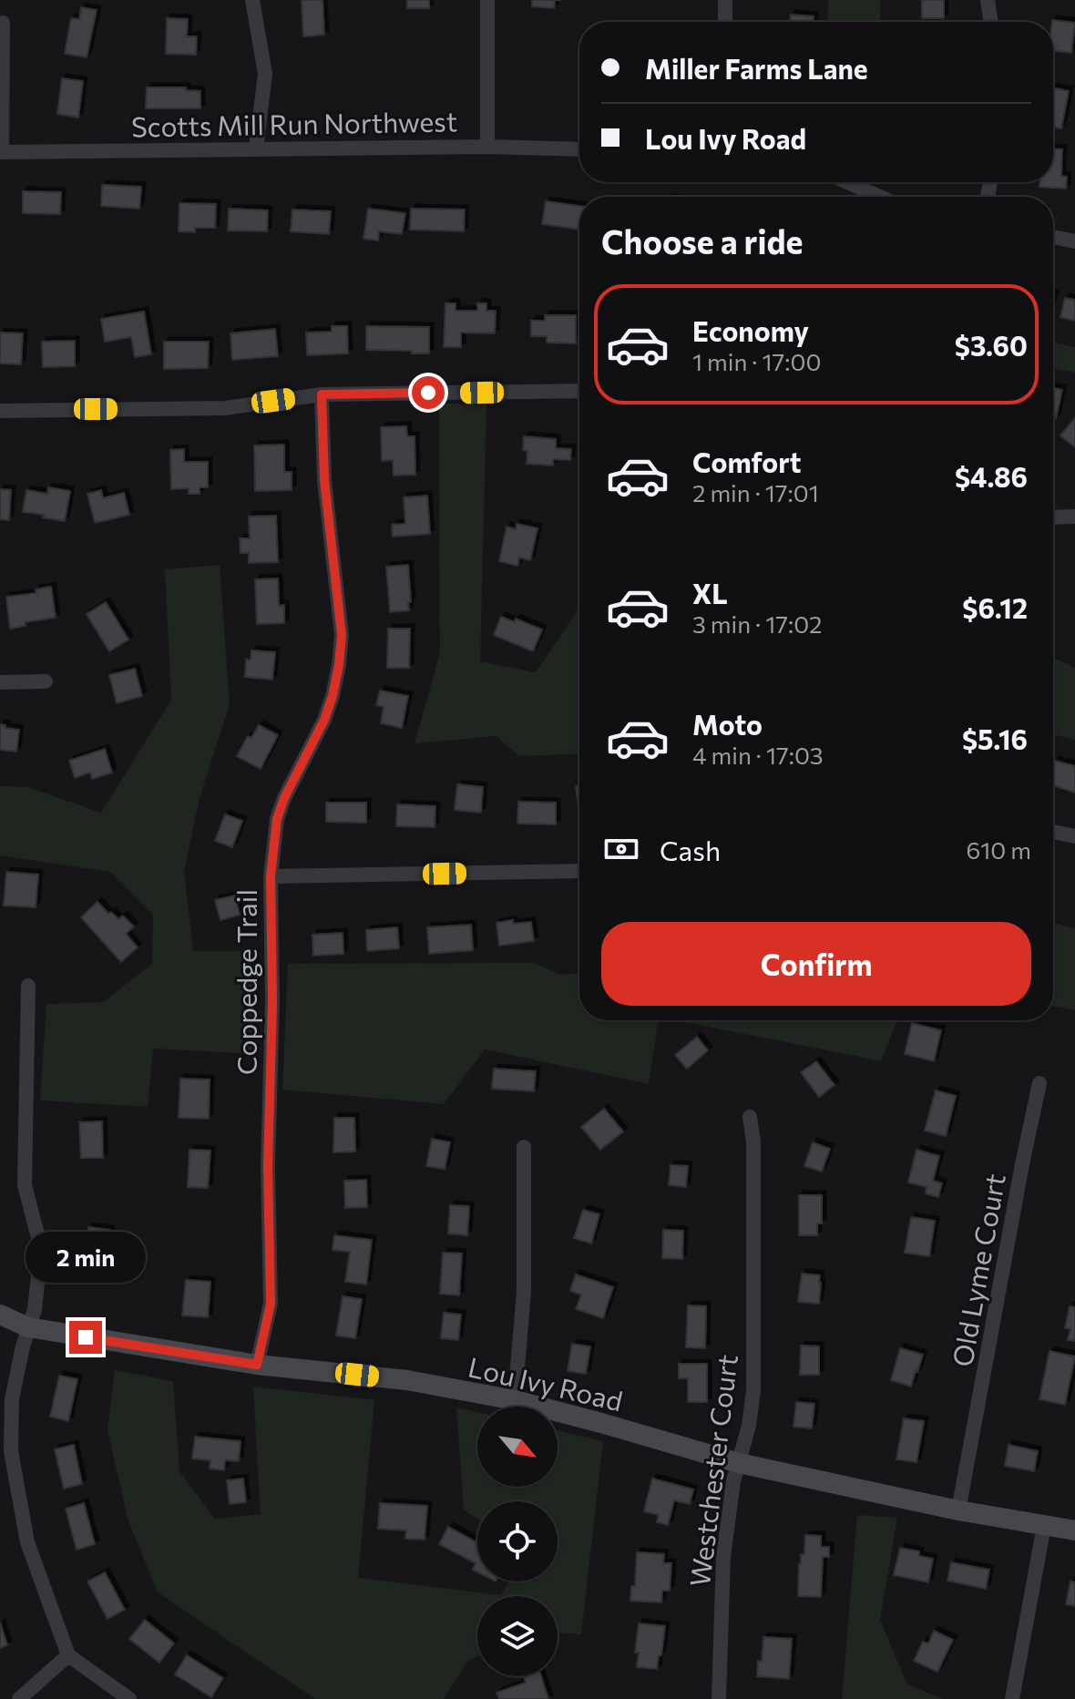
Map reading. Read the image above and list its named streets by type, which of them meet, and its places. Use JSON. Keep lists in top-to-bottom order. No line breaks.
{"streets":{"street":["Scotts Mill Run Northwest","Coppedge Trail","Old Lyme Court","Lou Ivy Road","Westchester Court"]},"crossings":[["Coppedge Trail","Lou Ivy Road"],["Old Lyme Court","Lou Ivy Road"],["Lou Ivy Road","Westchester Court"]],"north":"bottom right","page":{"banner":["Miller Farms Lane","Lou Ivy Road"],"heading":"Choose a ride","list":[{"name":"Economy","note":"1 min · 17:00","value":"$3.60"},{"name":"Comfort","note":"2 min · 17:01","value":"$4.86"},{"name":"XL","note":"3 min · 17:02","value":"$6.12"},{"name":"Moto","note":"4 min · 17:03","value":"$5.16"}],"pay":["Cash","610 m"],"buttons":"Confirm","bubble":"2 min"}}
